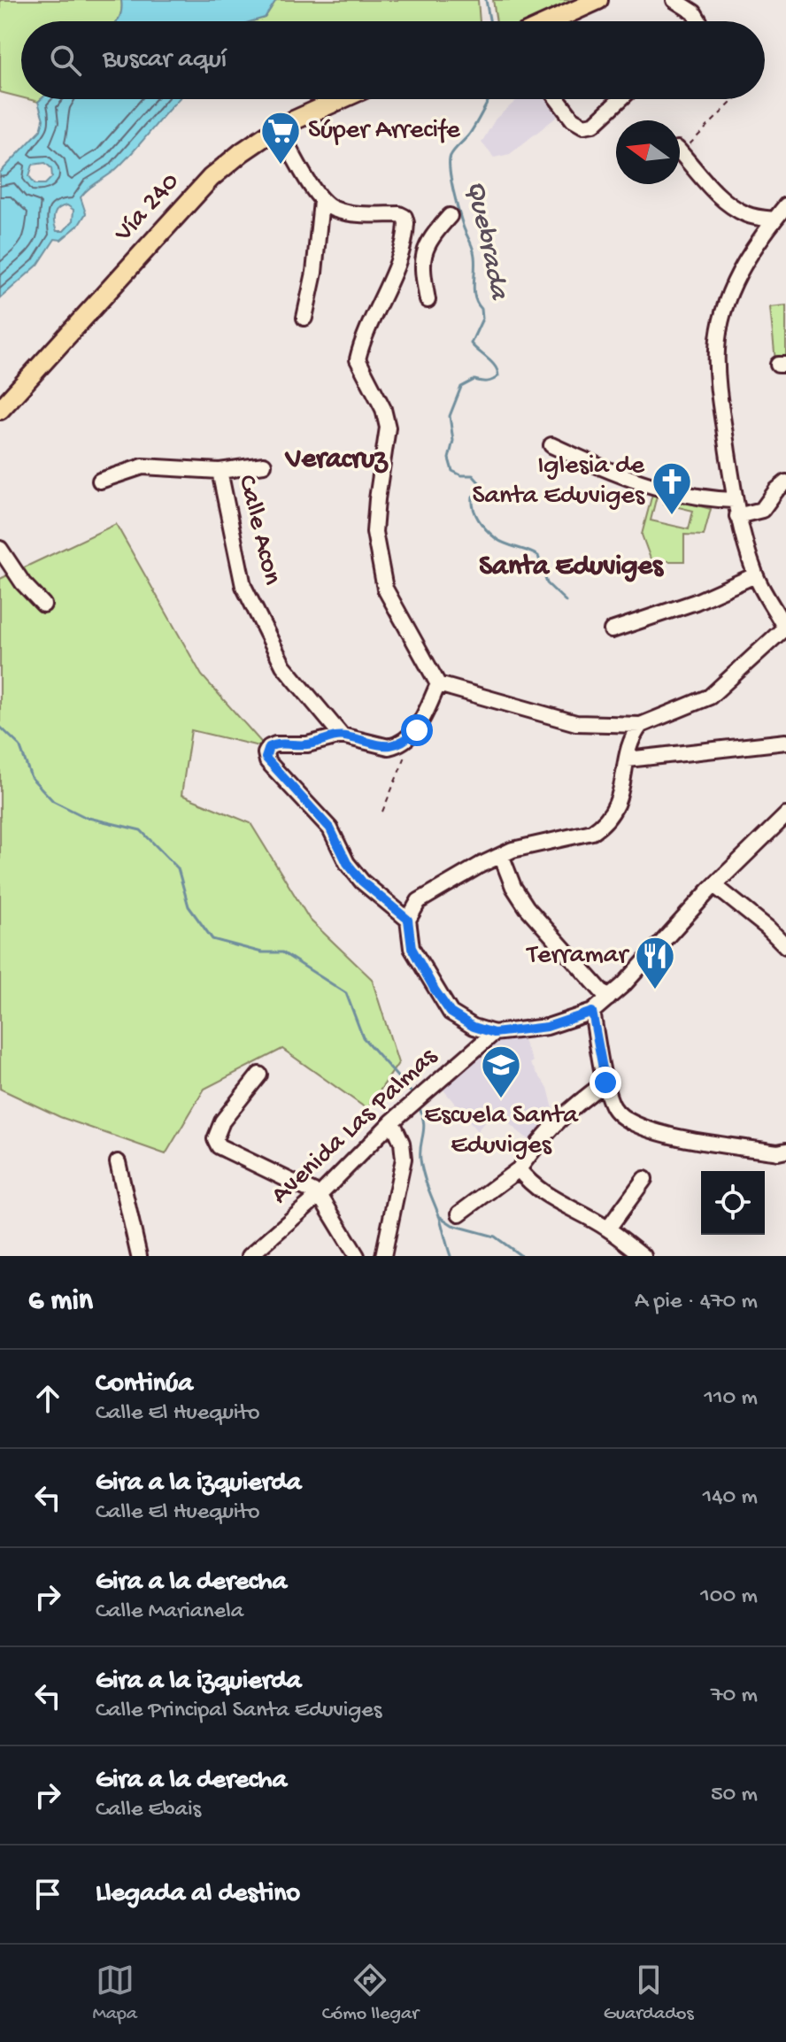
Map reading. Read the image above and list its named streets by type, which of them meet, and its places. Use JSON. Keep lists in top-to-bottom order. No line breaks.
{"streets":{"main road":["Vía 240"],"street":["Calle Acon","Avenida Las Palmas"]},"districts":["Veracruz","Santa Eduviges"],"water":["Quebrada"],"places":{"supermarket":["Súper Arrecife"],"church":["Iglesia de Santa Eduviges"],"restaurant":["Terramar"],"school or university":["Escuela Santa Eduviges"]},"north":"left","page":{"search":"Buscar aquí","heading":["6 min","A pie · 470 m"],"list":[["Continúa","Calle El Huequito","110 m"],["Gira a la izquierda","Calle El Huequito","140 m"],["Gira a la derecha","Calle Marianela","100 m"],["Gira a la izquierda","Calle Principal Santa Eduviges","70 m"],["Gira a la derecha","Calle Ebais","50 m"],"Llegada al destino"],"nav":["Mapa","Cómo llegar","Guardados"]}}
